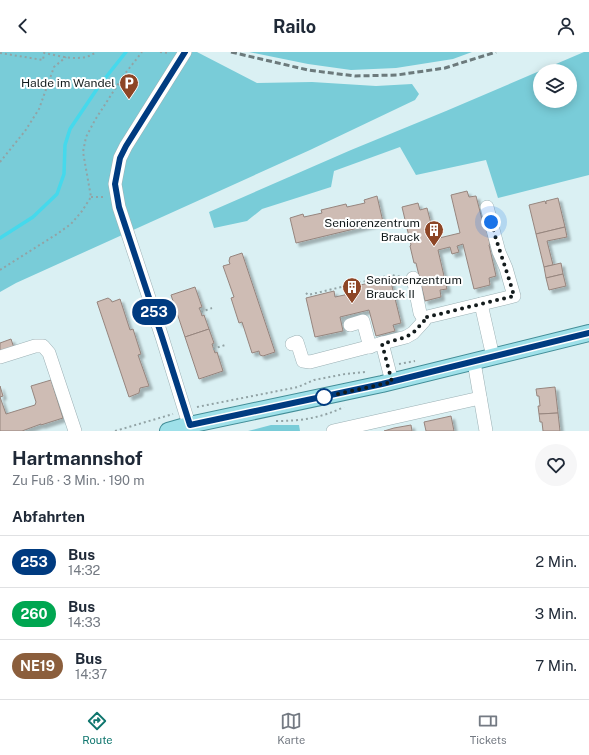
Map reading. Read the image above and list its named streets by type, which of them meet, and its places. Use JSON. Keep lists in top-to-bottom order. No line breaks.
{"places":{"parking":["Halde im Wandel"],"building":["Seniorenzentrum Brauck","Seniorenzentrum Brauck II"]},"lines":["bus line 253"],"page":{"header":"Railo","on_map":"253","heading":[["Hartmannshof","Zu Fuß · 3 Min. · 190 m"],"Abfahrten"],"list":[{"mark":"253","name":"Bus","note":"14:32","value":"2 Min."},{"mark":"260","name":"Bus","note":"14:33","value":"3 Min."},{"mark":"NE19","name":"Bus","note":"14:37","value":"7 Min."}],"tabs":["Route","Karte","Tickets"]}}
